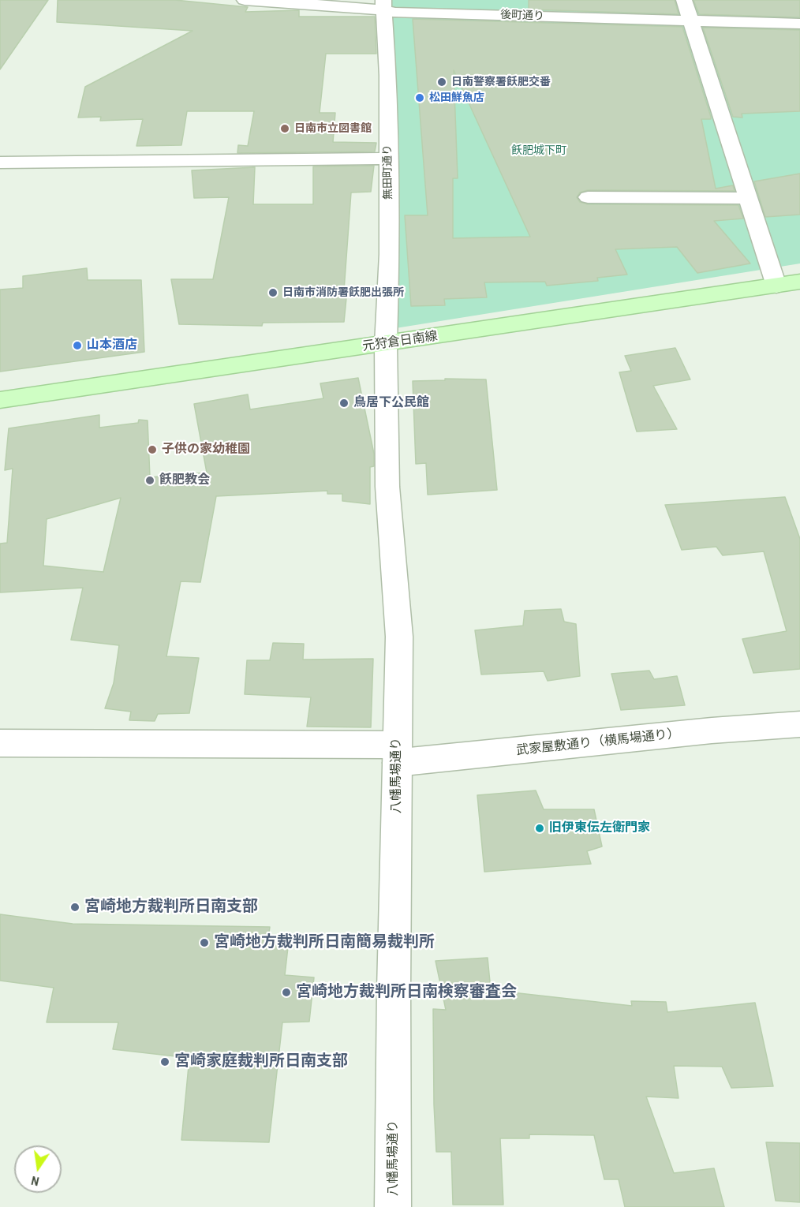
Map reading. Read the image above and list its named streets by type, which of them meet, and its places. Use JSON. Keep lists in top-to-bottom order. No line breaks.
{"streets":{"main road":["元狩倉日南線"],"street":["後町通り","無田町通り","武家屋敷通り（横馬場通り）","八幡馬場通り"]},"crossings":[["後町通り","無田町通り"],["無田町通り","元狩倉日南線"],["無田町通り","八幡馬場通り"],["元狩倉日南線","八幡馬場通り"],["武家屋敷通り（横馬場通り）","八幡馬場通り"]],"parks":["飫肥城下町"],"places":["日南警察署飫肥交番","松田鮮魚店","日南市立図書館","日南市消防署飫肥出張所","山本酒店","鳥居下公民館","子供の家幼稚園","飫肥教会","旧伊東伝左衛門家","宮崎地方裁判所日南支部","宮崎地方裁判所日南簡易裁判所","宮崎地方裁判所日南検察審査会","宮崎家庭裁判所日南支部"],"north":"bottom"}
